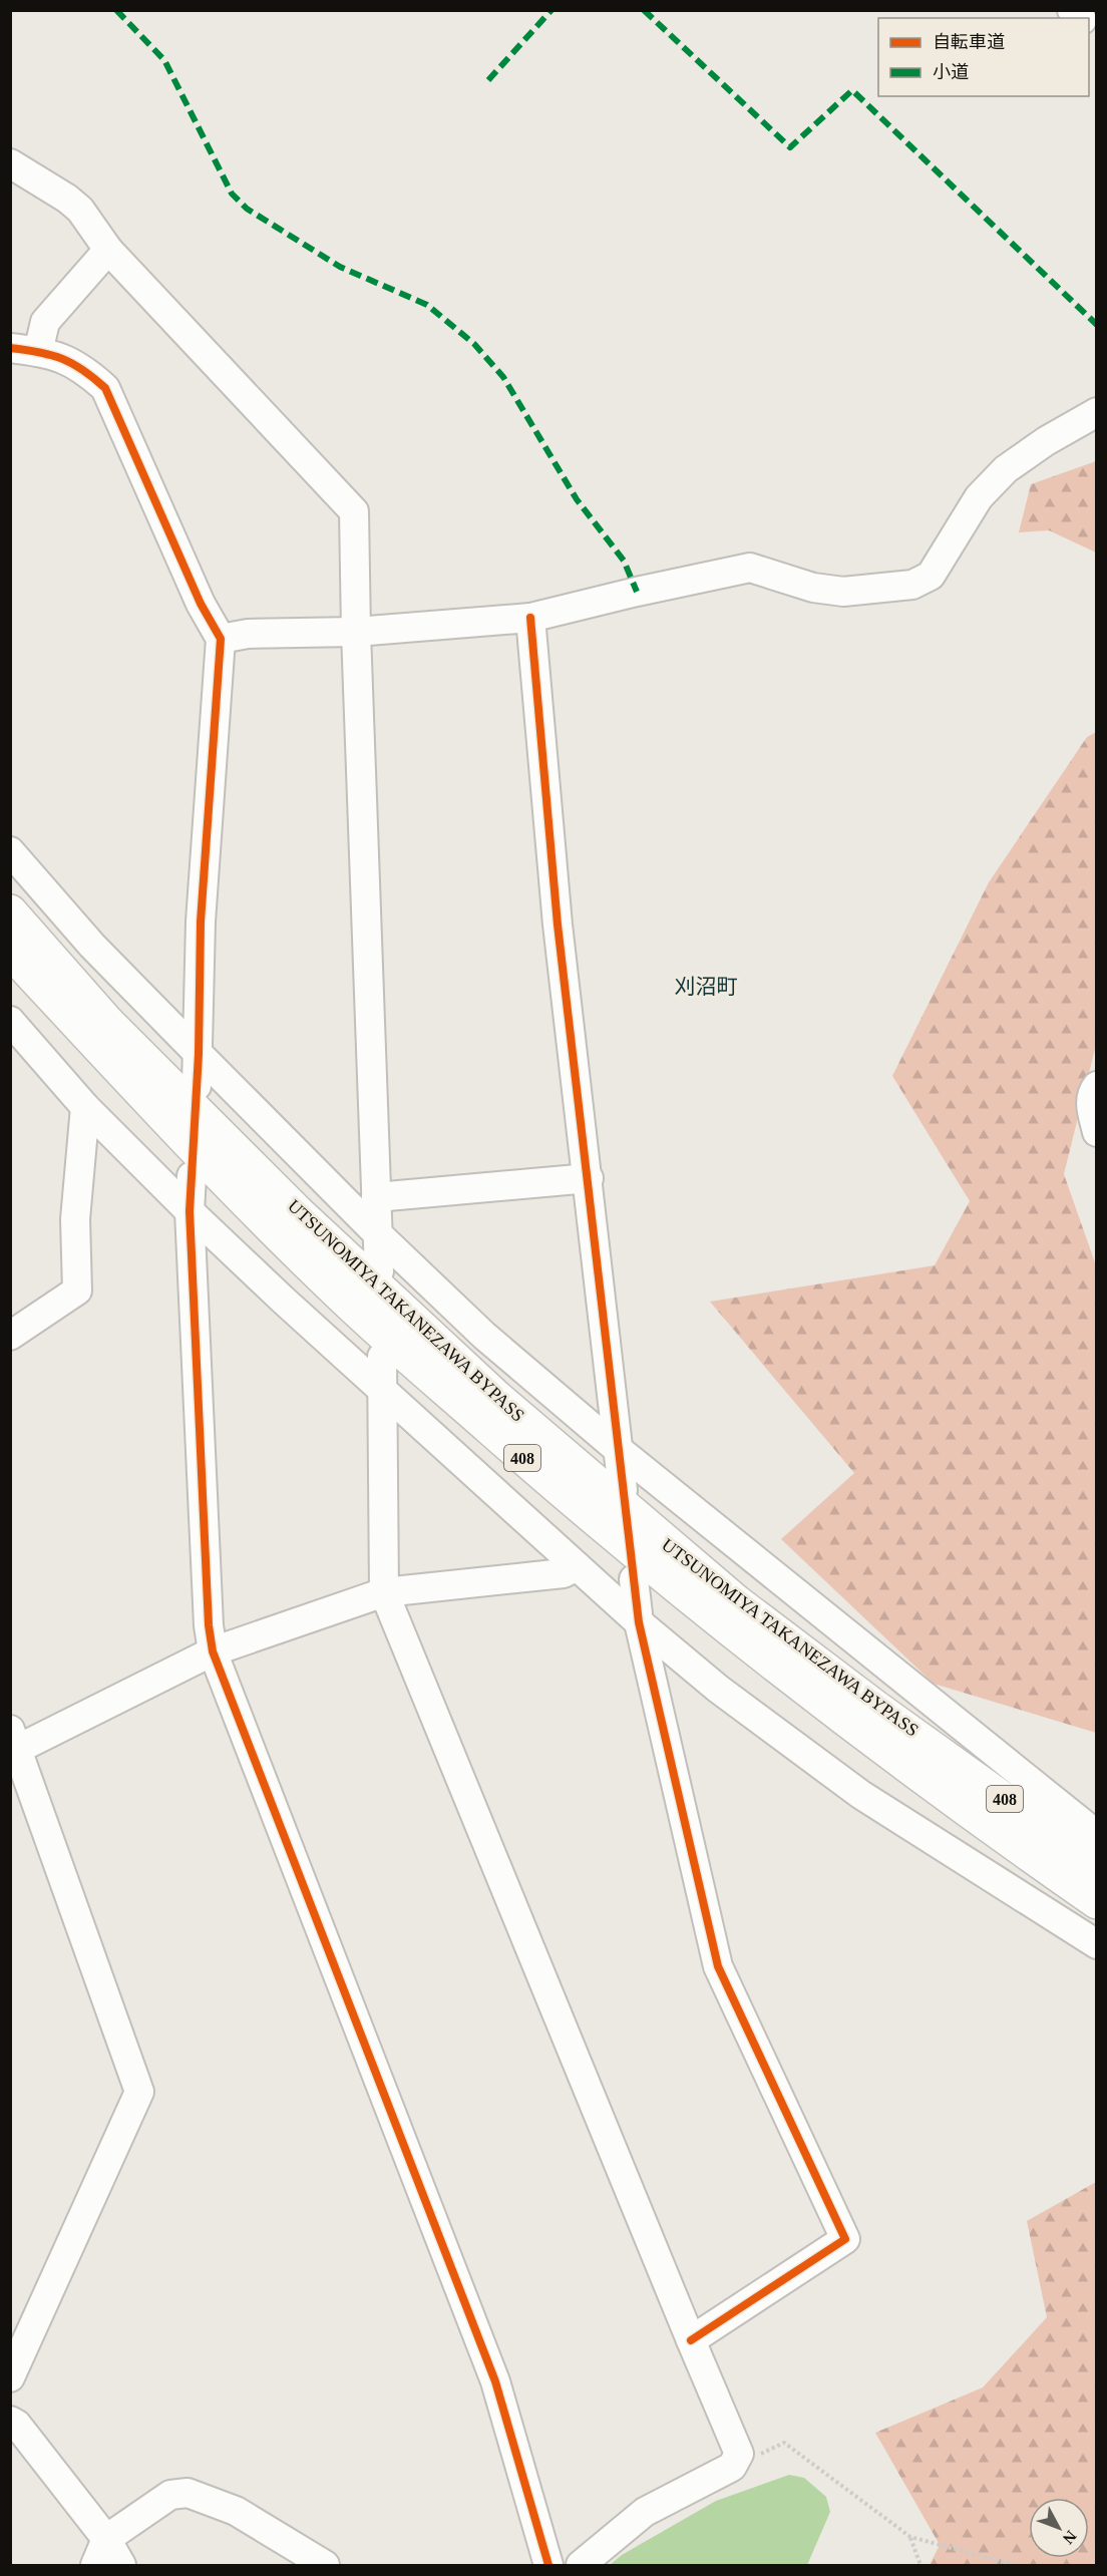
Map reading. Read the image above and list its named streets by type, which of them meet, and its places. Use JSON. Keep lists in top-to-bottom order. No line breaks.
{"streets":{"highway":["UTSUNOMIYA TAKANEZAWA BYPASS","408"]},"districts":["刈沼町"],"legend":["自転車道","小道"],"north":"bottom right"}
